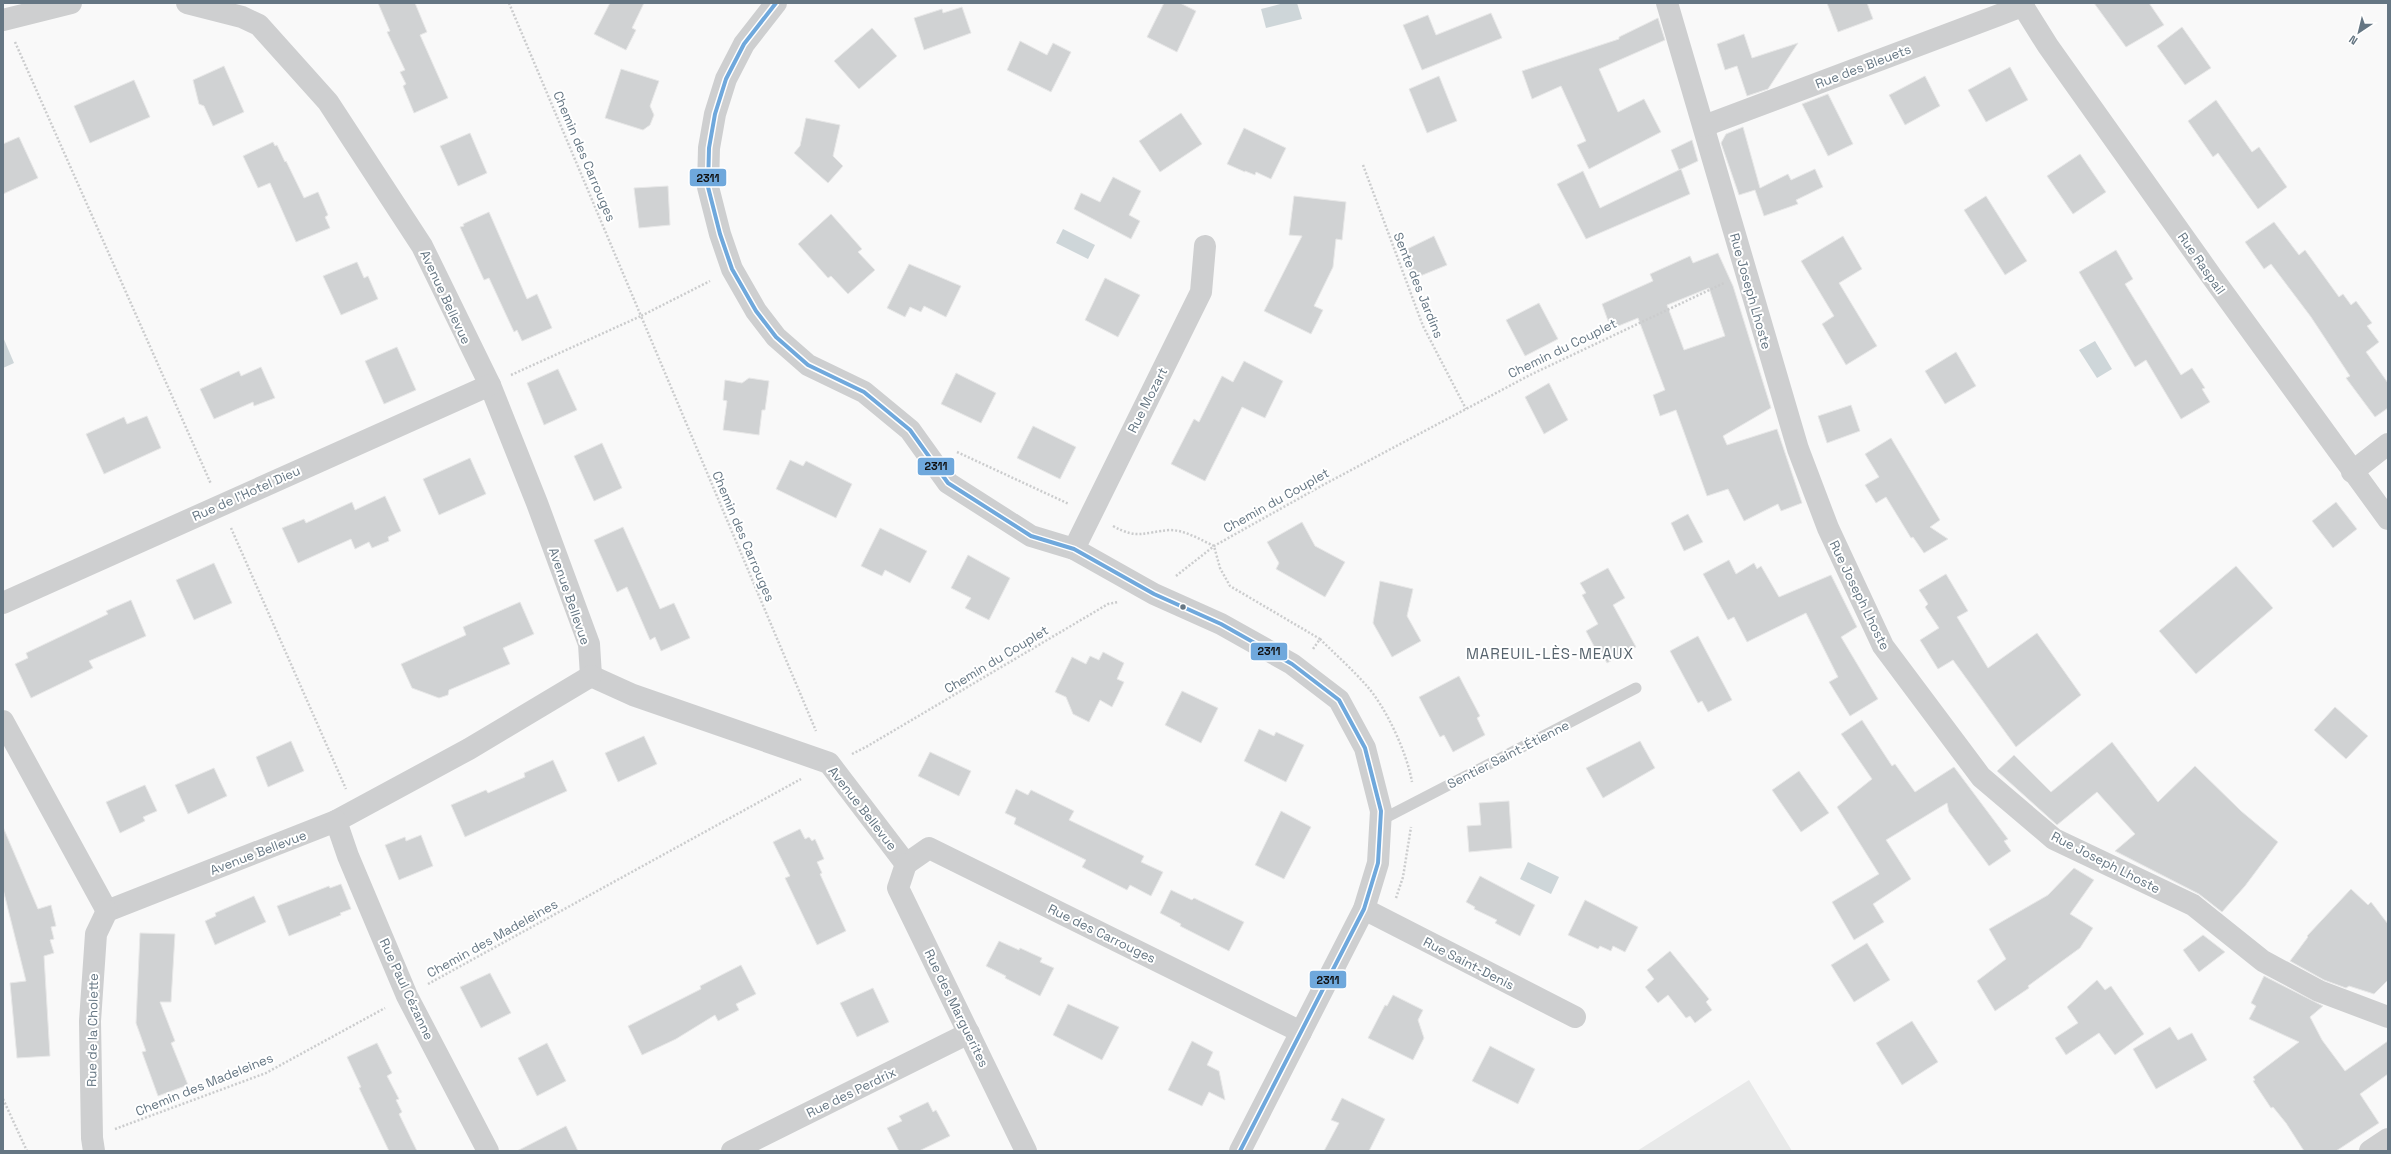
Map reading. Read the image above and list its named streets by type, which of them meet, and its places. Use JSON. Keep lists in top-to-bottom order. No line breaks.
{"streets":{"street":["Rue des Bleuets","Rue Raspail","Rue Joseph Lhoste","Avenue Bellevue","Rue Mozart","Rue de l'Hotel Dieu","Rue des Carrouges","Rue Saint-Denis","Rue Paul Cézanne","Rue des Marguerites","Rue de la Cholette","Rue des Perdrix"],"lane":["Sentier Saint-Étienne"],"path":["Chemin des Carrouges","Sente des Jardins","Chemin du Couplet","Chemin des Madeleines"]},"crossings":[["Rue des Bleuets","Rue Raspail"],["Rue des Bleuets","Rue Joseph Lhoste"],["Chemin des Carrouges","Avenue Bellevue"],["Chemin des Carrouges","Chemin du Couplet"],["Chemin des Carrouges","Chemin des Madeleines"],["Sente des Jardins","Chemin du Couplet"],["Rue Joseph Lhoste","Chemin du Couplet"],["Avenue Bellevue","Chemin du Couplet"],["Avenue Bellevue","Rue de l'Hotel Dieu"],["Avenue Bellevue","Rue des Carrouges"],["Avenue Bellevue","Chemin des Madeleines"],["Avenue Bellevue","Rue Paul Cézanne"],["Avenue Bellevue","Rue des Marguerites"],["Avenue Bellevue","Rue de la Cholette"],["Chemin du Couplet","Chemin des Madeleines"],["Rue des Carrouges","Rue des Marguerites"],["Chemin des Madeleines","Rue Paul Cézanne"],["Chemin des Madeleines","Rue de la Cholette"],["Rue des Marguerites","Rue des Perdrix"]],"districts":["MAREUIL-LÈS-MEAUX"],"lines":["transit line 2311"],"north":"bottom left"}
